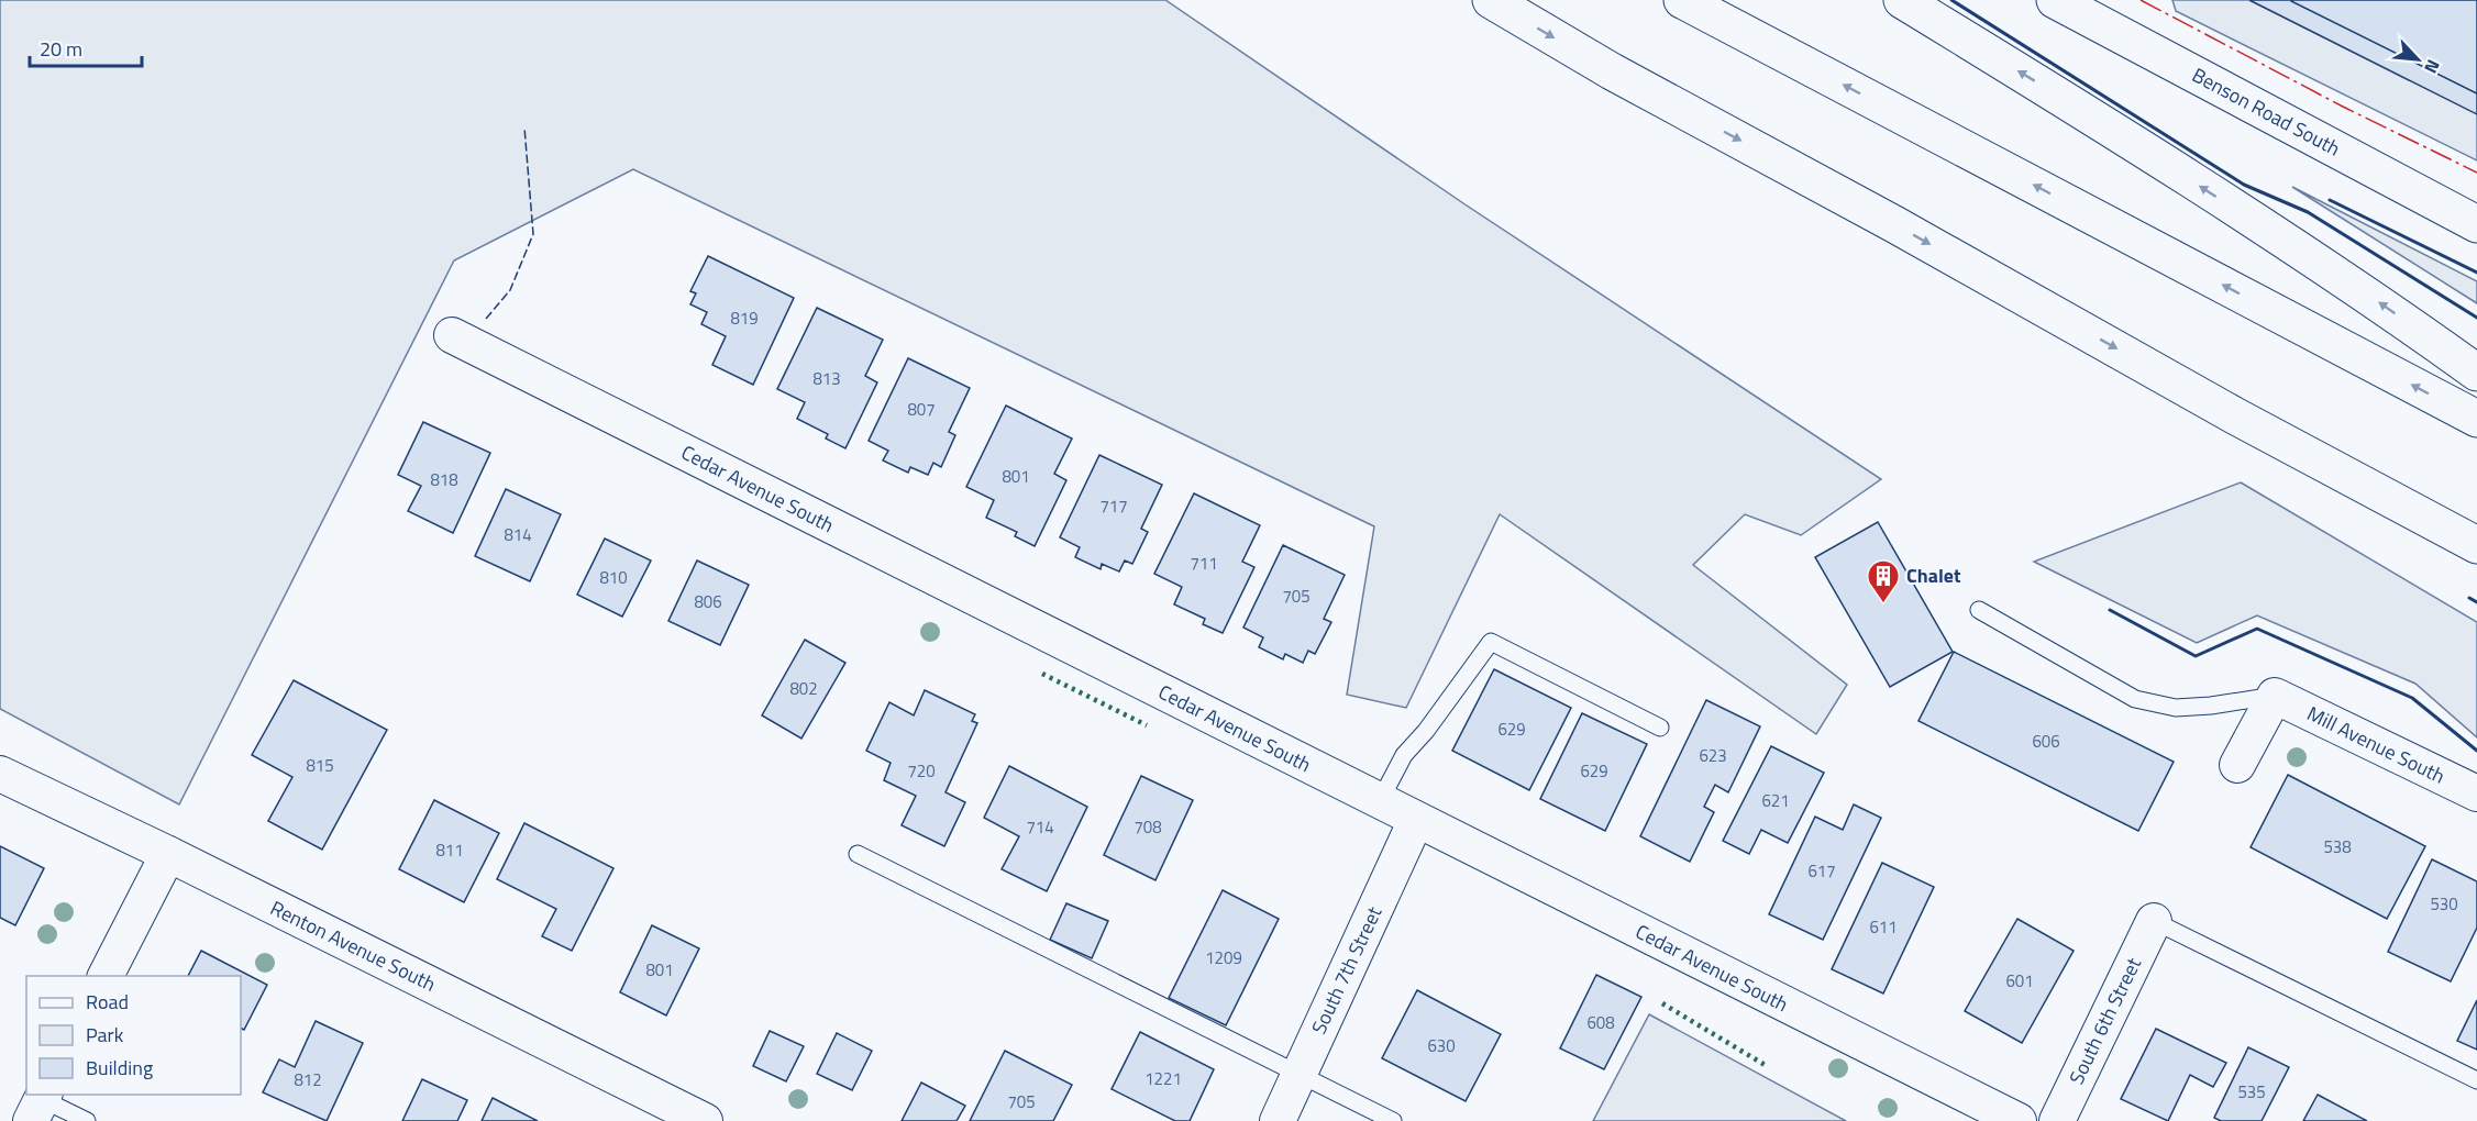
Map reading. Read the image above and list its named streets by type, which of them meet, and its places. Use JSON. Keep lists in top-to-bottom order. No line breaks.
{"streets":{"main road":["Benson Road South"],"street":["Cedar Avenue South","Mill Avenue South","Renton Avenue South","South 7th Street","South 6th Street"]},"crossings":[["Cedar Avenue South","South 7th Street"]],"places":{"building":["Chalet"]},"house_numbers":["819","813","807","801","818","717","814","711","810","705","806","802","629","606","623","815","720","629","621","714","708","538","811","617","530","611","1209","801","601","608","630","1221","812","535","705"],"legend":["Road","Park","Building"],"scale_bar":"20 m","north":"bottom right"}
